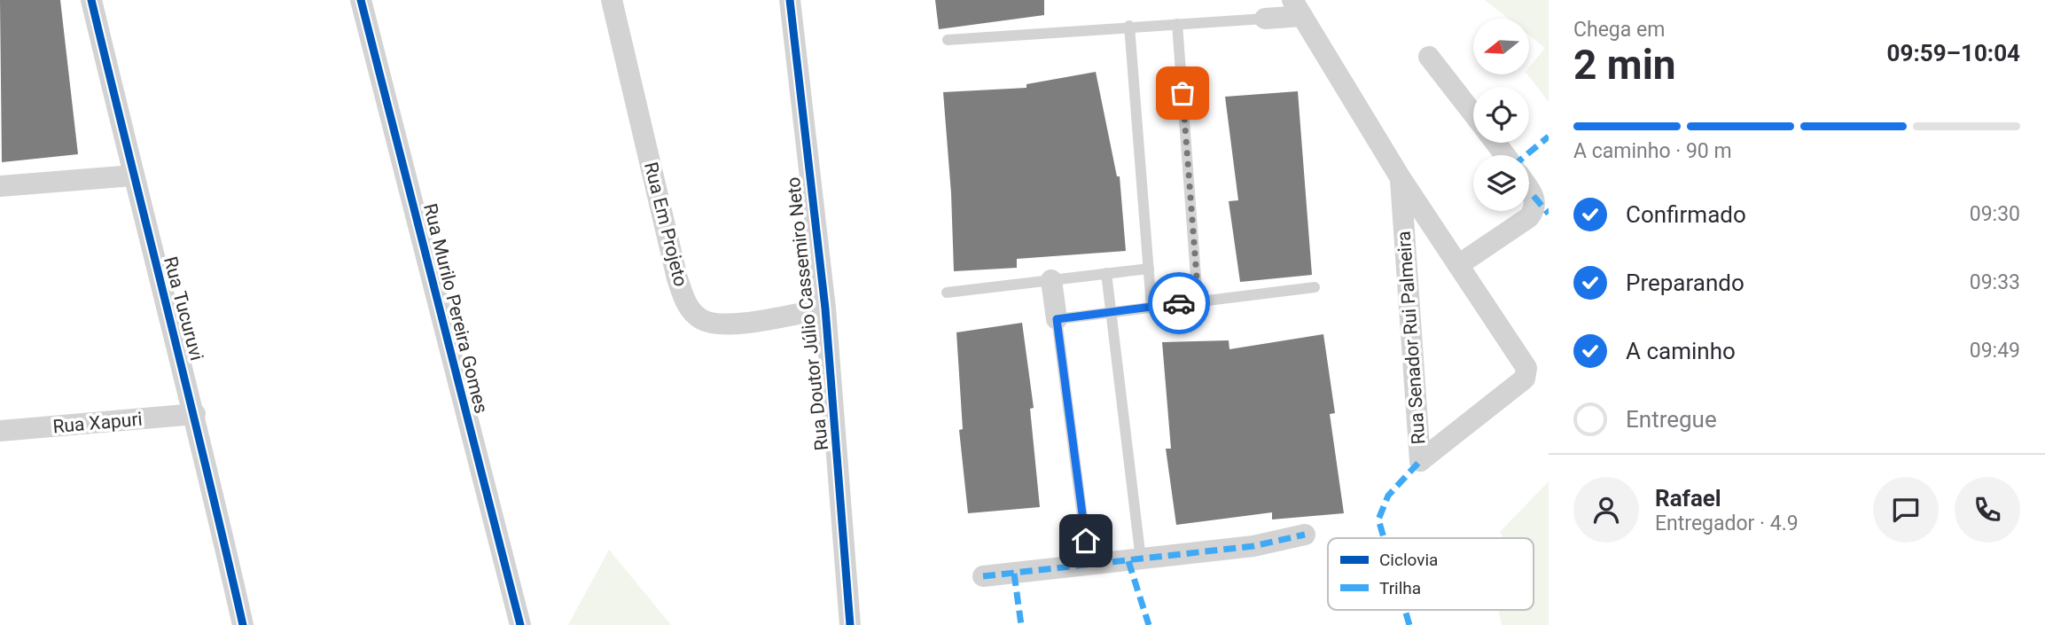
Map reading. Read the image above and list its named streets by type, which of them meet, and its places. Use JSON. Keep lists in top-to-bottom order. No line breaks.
{"streets":{"street":["Rua Em Projeto","Rua Tucuruvi","Rua Murilo Pereira Gomes","Rua Doutor Júlio Cassemiro Neto","Rua Senador Rui Palmeira","Rua Xapuri"]},"crossings":[["Rua Em Projeto","Rua Doutor Júlio Cassemiro Neto"],["Rua Tucuruvi","Rua Xapuri"]],"legend":["Ciclovia","Trilha"],"north":"left","page":{"heading":["2 min","Chega em","09:59–10:04"],"panel":["Rafael","Entregador · 4.9"],"bar":"A caminho · 90 m","list":[["Confirmado","09:30"],["Preparando","09:33"],["A caminho","09:49"],"Entregue"]}}
